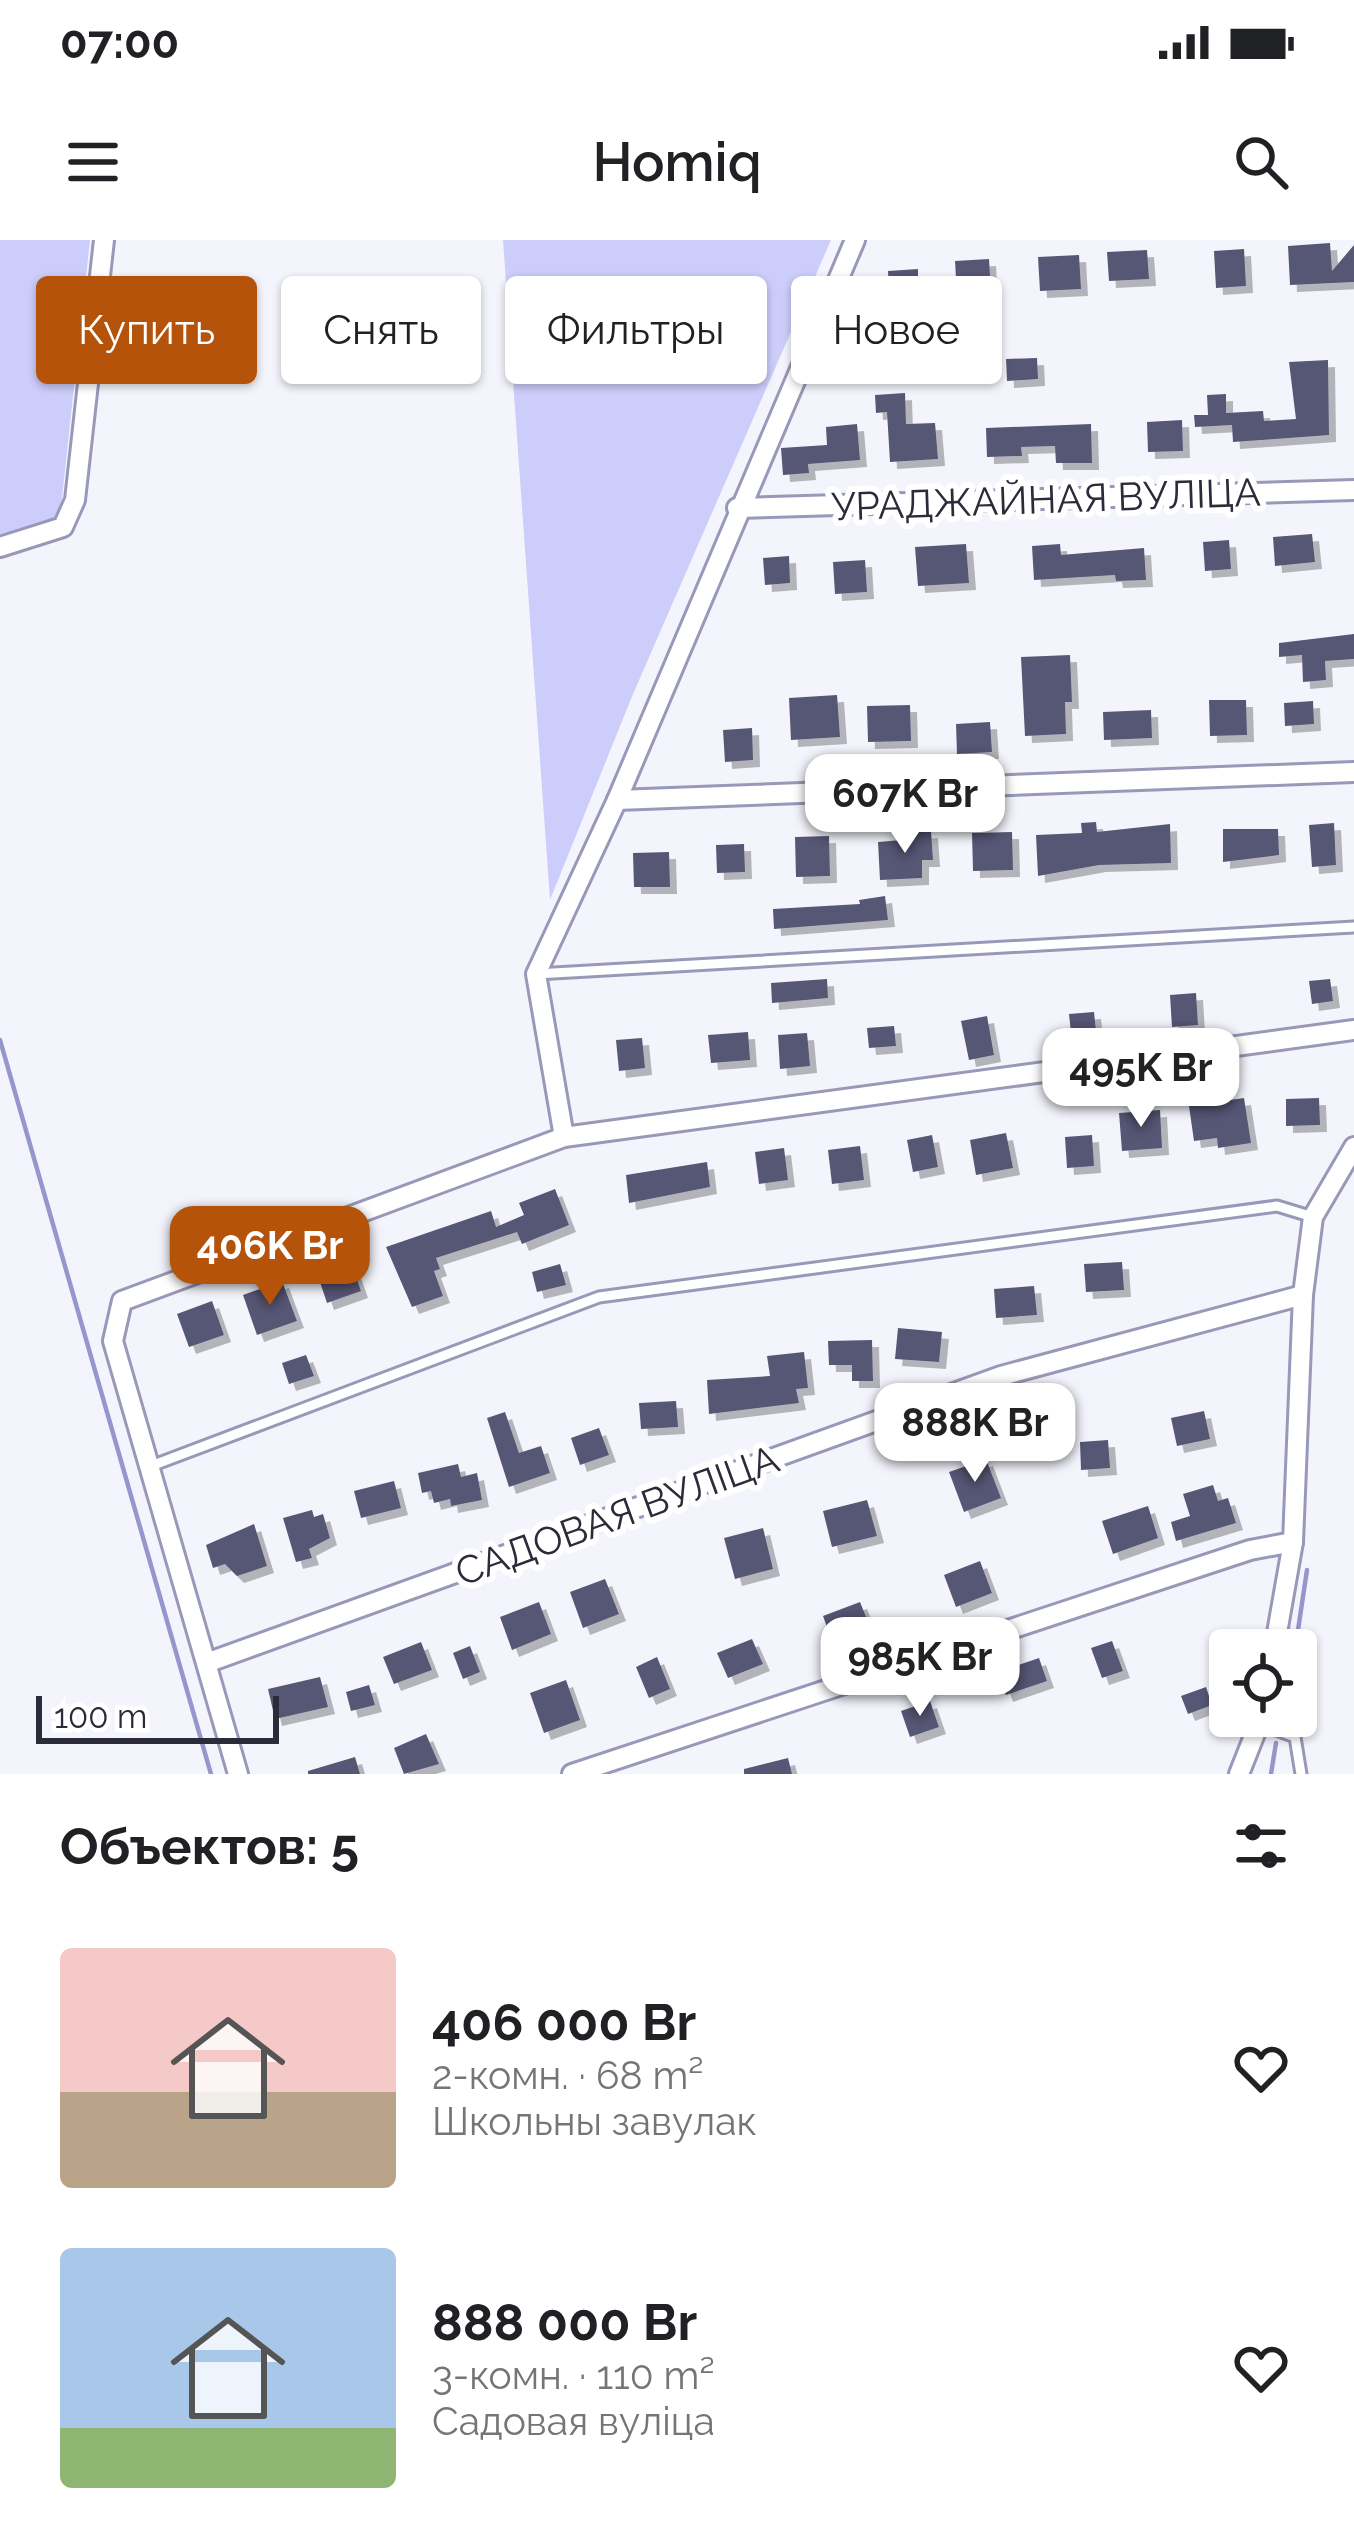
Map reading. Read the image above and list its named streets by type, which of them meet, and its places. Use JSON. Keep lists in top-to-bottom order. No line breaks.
{"streets":{"street":["УРАДЖАЙНАЯ ВУЛІЦА","САДОВАЯ ВУЛІЦА"]},"scale_bar":"100 m","page":{"status":"07:00","header":"Homiq","chip":["Купить","Снять","Фильтры","Новое"],"price":["607K Br","495K Br","406K Br","888K Br","985K Br"],"scale":"100 m","heading":"Объектов: 5","list":[{"name":"406 000 Br","note":"2-комн. · 68 m² · Школьны завулак"},{"name":"888 000 Br","note":"3-комн. · 110 m² · Садовая вуліца"}]}}
